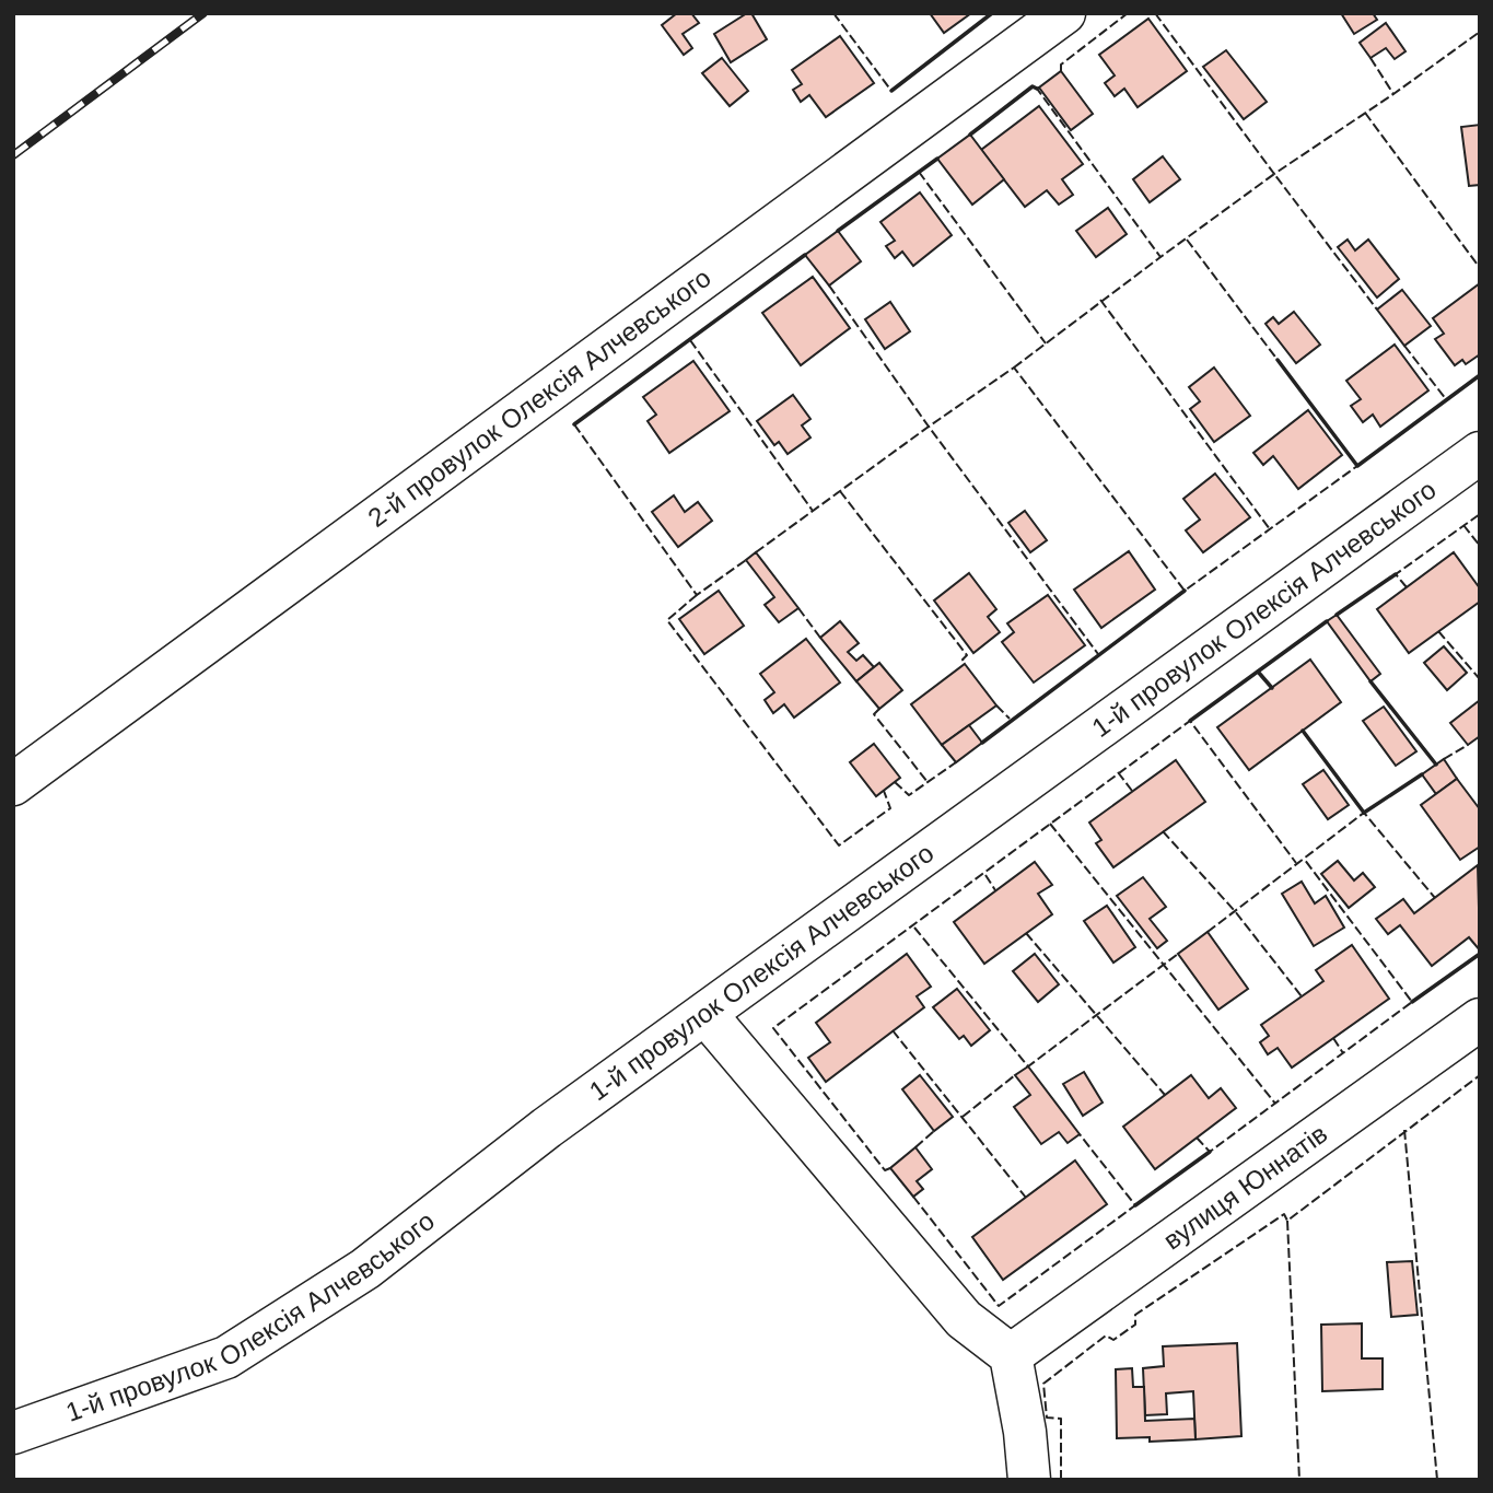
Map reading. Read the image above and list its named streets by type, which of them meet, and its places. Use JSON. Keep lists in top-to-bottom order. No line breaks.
{"streets":{"street":["2-й провулок Олексія Алчевського","1-й провулок Олексія Алчевського","вулиця Юннатів"]}}
